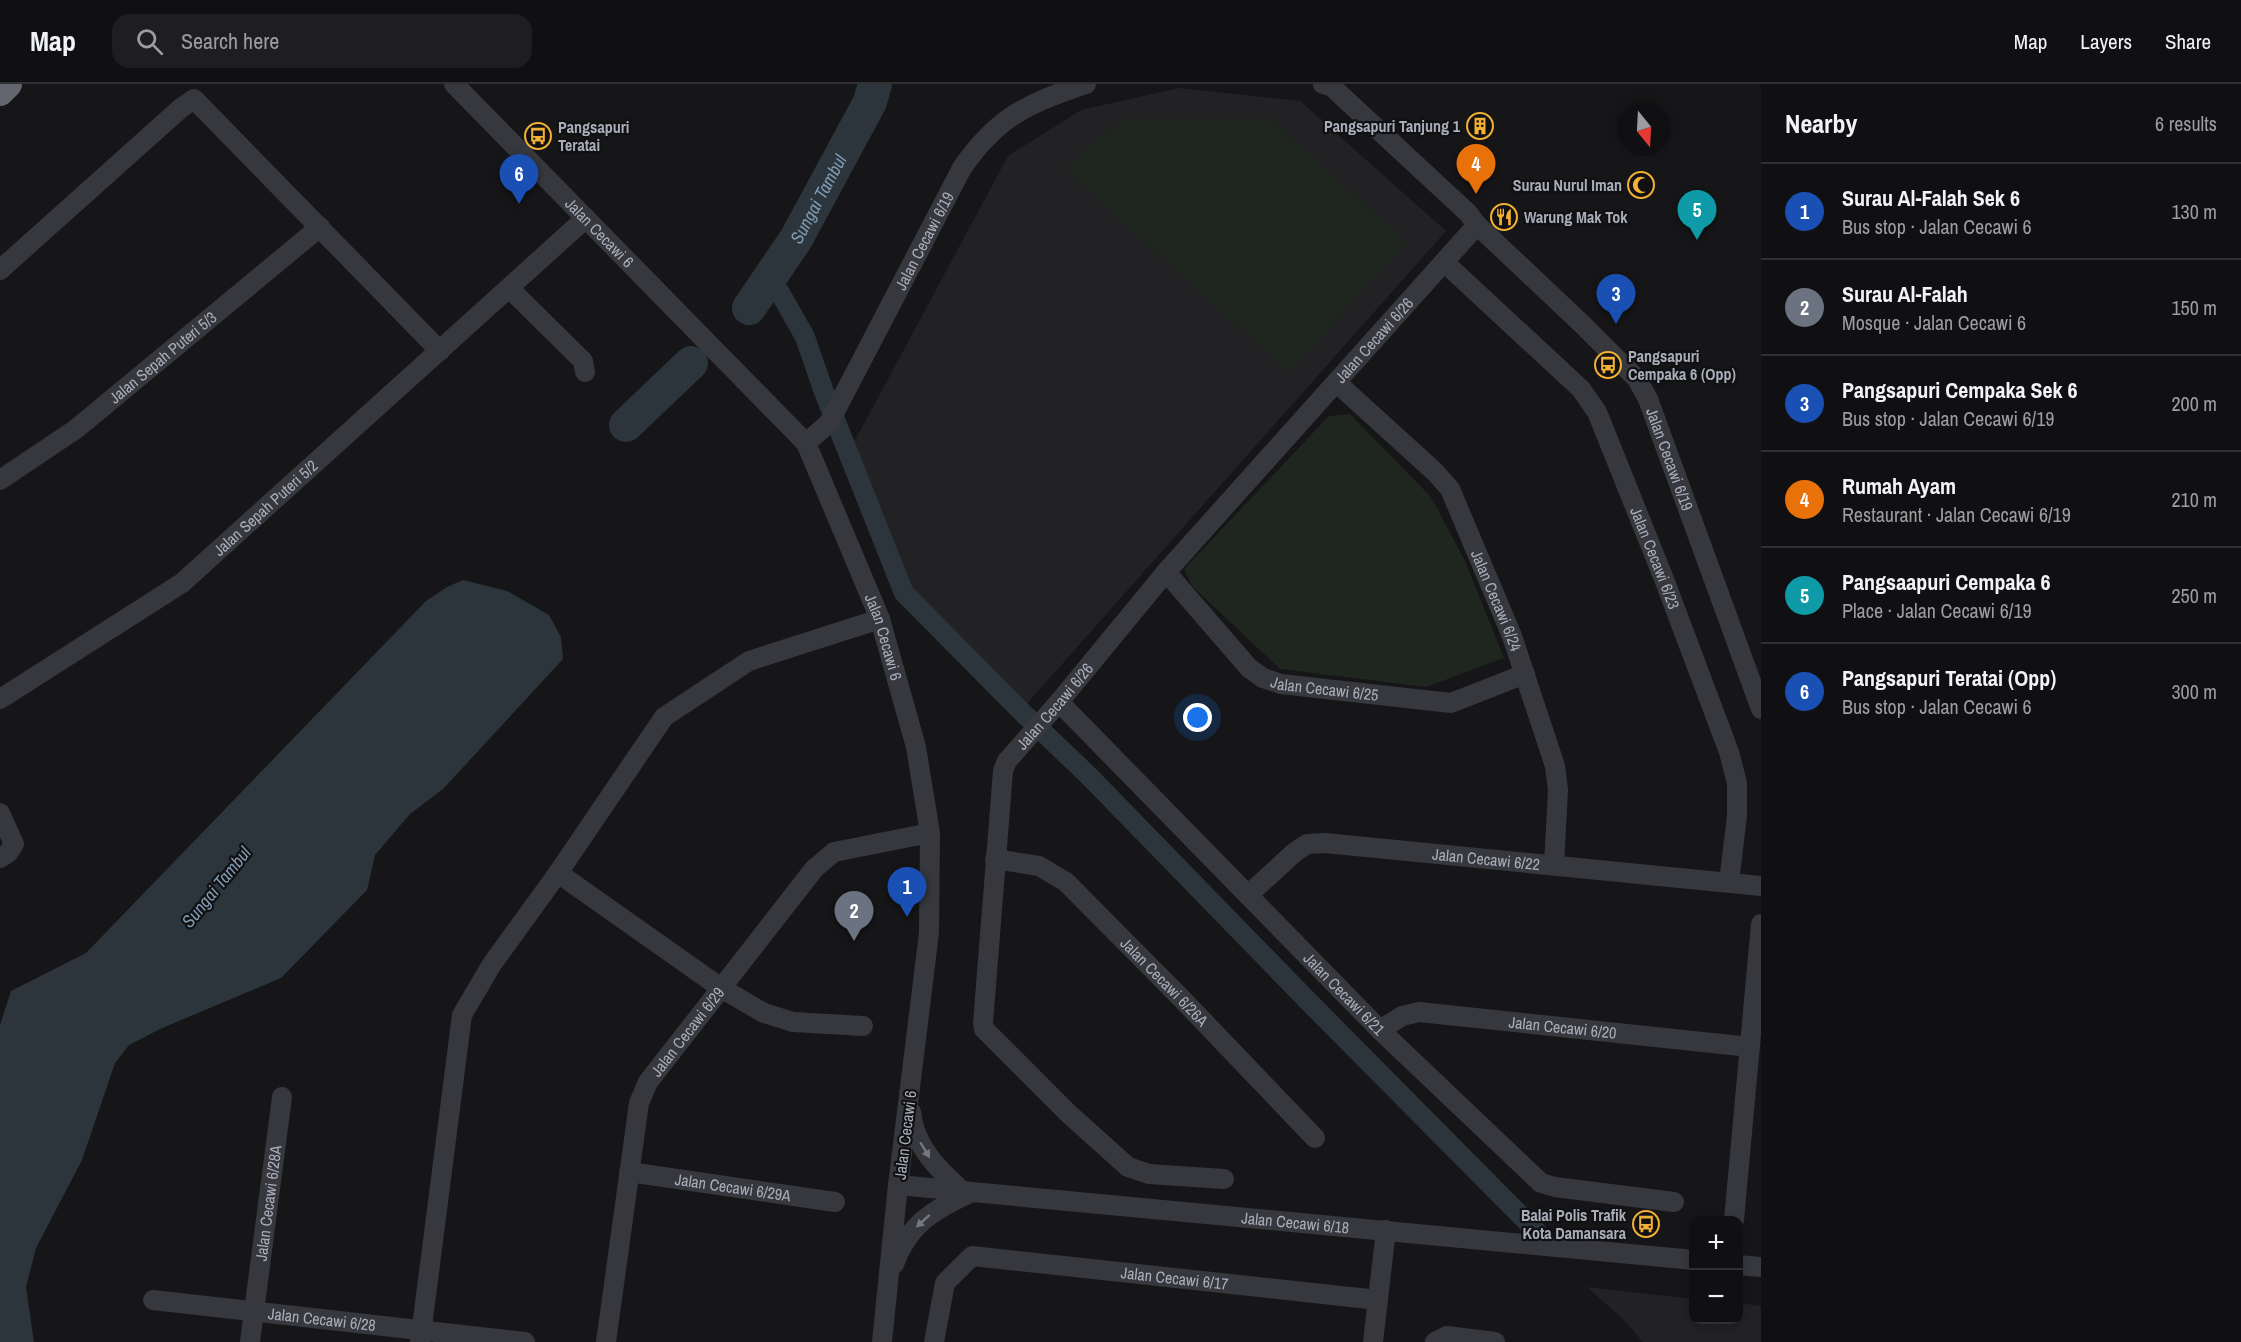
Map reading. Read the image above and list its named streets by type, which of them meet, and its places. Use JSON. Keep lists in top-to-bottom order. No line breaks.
{"streets":{"street":["Jalan Cecawi 6","Jalan Cecawi 6/19","Jalan Cecawi 6/26","Jalan Sepah Puteri 5/3","Jalan Sepah Puteri 5/2","Jalan Cecawi 6/23","Jalan Cecawi 6/24","Jalan Cecawi 6/25","Jalan Cecawi 6/22","Jalan Cecawi 6/26A","Jalan Cecawi 6/21","Jalan Cecawi 6/20","Jalan Cecawi 6/29","Jalan Cecawi 6/29A","Jalan Cecawi 6/28A","Jalan Cecawi 6/18","Jalan Cecawi 6/17","Jalan Cecawi 6/28"]},"crossings":[["Jalan Cecawi 6","Jalan Cecawi 6/19"],["Jalan Cecawi 6","Jalan Sepah Puteri 5/2"],["Jalan Cecawi 6","Jalan Cecawi 6/29"],["Jalan Cecawi 6","Jalan Cecawi 6/18"],["Jalan Cecawi 6/19","Jalan Cecawi 6/26"],["Jalan Cecawi 6/26","Jalan Cecawi 6/23"],["Jalan Cecawi 6/26","Jalan Cecawi 6/24"],["Jalan Cecawi 6/26","Jalan Cecawi 6/25"],["Jalan Cecawi 6/26","Jalan Cecawi 6/26A"],["Jalan Cecawi 6/26","Jalan Cecawi 6/21"],["Jalan Cecawi 6/23","Jalan Cecawi 6/22"],["Jalan Cecawi 6/24","Jalan Cecawi 6/25"],["Jalan Cecawi 6/24","Jalan Cecawi 6/22"],["Jalan Cecawi 6/22","Jalan Cecawi 6/21"],["Jalan Cecawi 6/21","Jalan Cecawi 6/20"],["Jalan Cecawi 6/29","Jalan Cecawi 6/29A"],["Jalan Cecawi 6/28A","Jalan Cecawi 6/28"]],"water":["Sungai Tambul"],"places":{"building":["Pangsapuri Tanjung 1"],"bus stop":["Pangsapuri Teratai","Pangsapuri Cempaka 6 (Opp)","Balai Polis Trafik Kota Damansara"],"mosque":["Surau Nurul Iman"],"restaurant":["Warung Mak Tok"]},"north":"bottom","page":{"header":"Map","search":"Search here","nav":["Map","Layers","Share"],"heading":["Nearby","6 results"],"pins":["4","6","5","3","1","2"],"list":[{"mark":"1","name":"Surau Al-Falah Sek 6","note":"Bus stop · Jalan Cecawi 6","value":"130 m"},{"mark":"2","name":"Surau Al-Falah","note":"Mosque · Jalan Cecawi 6","value":"150 m"},{"mark":"3","name":"Pangsapuri Cempaka Sek 6","note":"Bus stop · Jalan Cecawi 6/19","value":"200 m"},{"mark":"4","name":"Rumah Ayam","note":"Restaurant · Jalan Cecawi 6/19","value":"210 m"},{"mark":"5","name":"Pangsaapuri Cempaka 6","note":"Place · Jalan Cecawi 6/19","value":"250 m"},{"mark":"6","name":"Pangsapuri Teratai (Opp)","note":"Bus stop · Jalan Cecawi 6","value":"300 m"}],"map_buttons":["+","−"]}}
